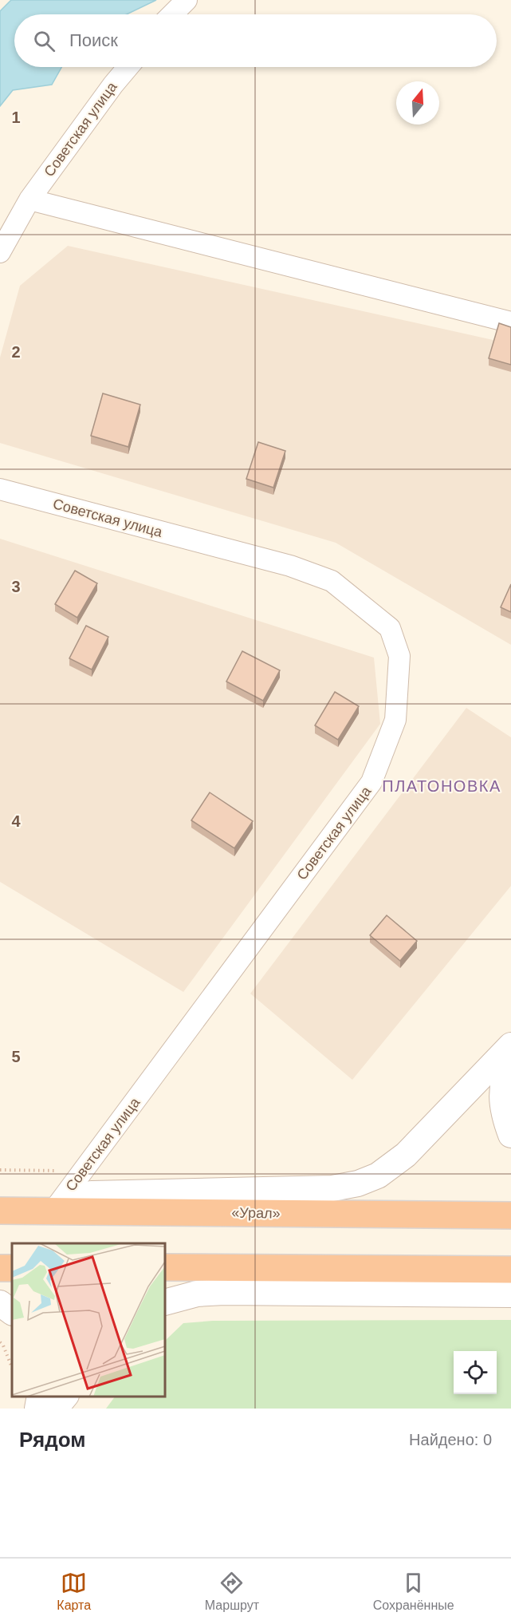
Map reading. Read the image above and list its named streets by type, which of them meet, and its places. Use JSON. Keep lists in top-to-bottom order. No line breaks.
{"streets":{"highway":["«Урал»"],"street":["Советская улица"]},"crossings":[["Советская улица","«Урал»"]],"districts":["ПЛАТОНОВКА"],"north":"top","page":{"search":"Поиск","heading":["Рядом","Найдено: 0"],"nav":["Карта","Маршрут","Сохранённые"]},"grid":{"rows":["1","2","3","4","5"]}}
